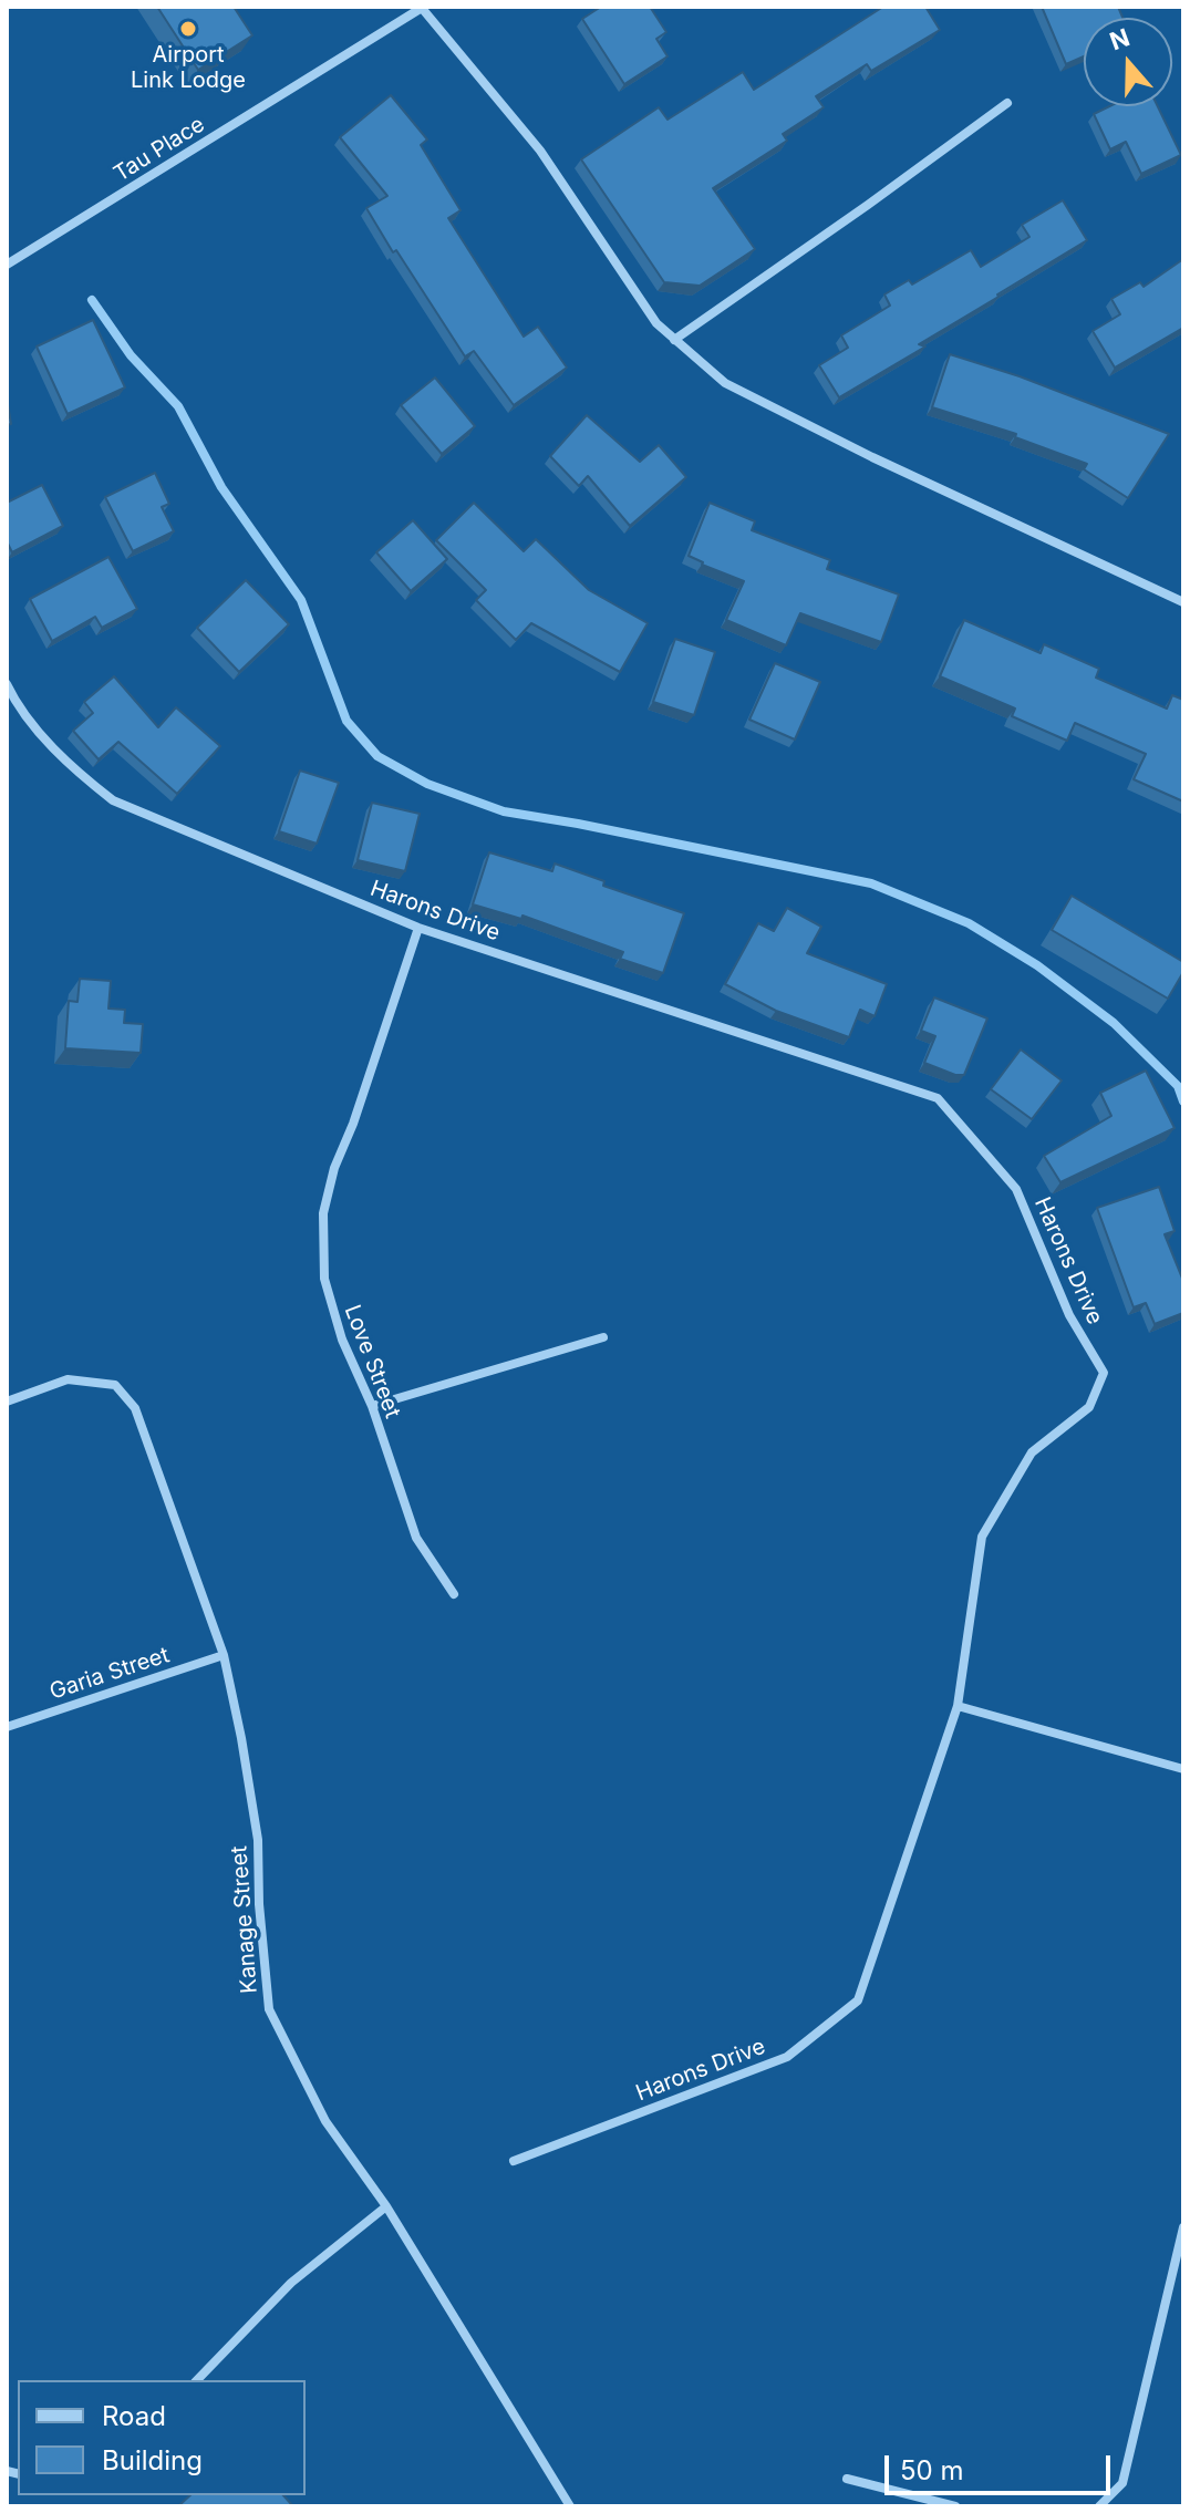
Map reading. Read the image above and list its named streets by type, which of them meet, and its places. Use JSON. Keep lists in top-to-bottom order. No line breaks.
{"streets":{"street":["Tau Place","Harons Drive","Love Street","Garia Street","Kanage Street"]},"crossings":[["Harons Drive","Love Street"],["Garia Street","Kanage Street"]],"places":["Airport Link Lodge"],"legend":["Road","Building"],"scale_bar":"50 m","north":"top"}
